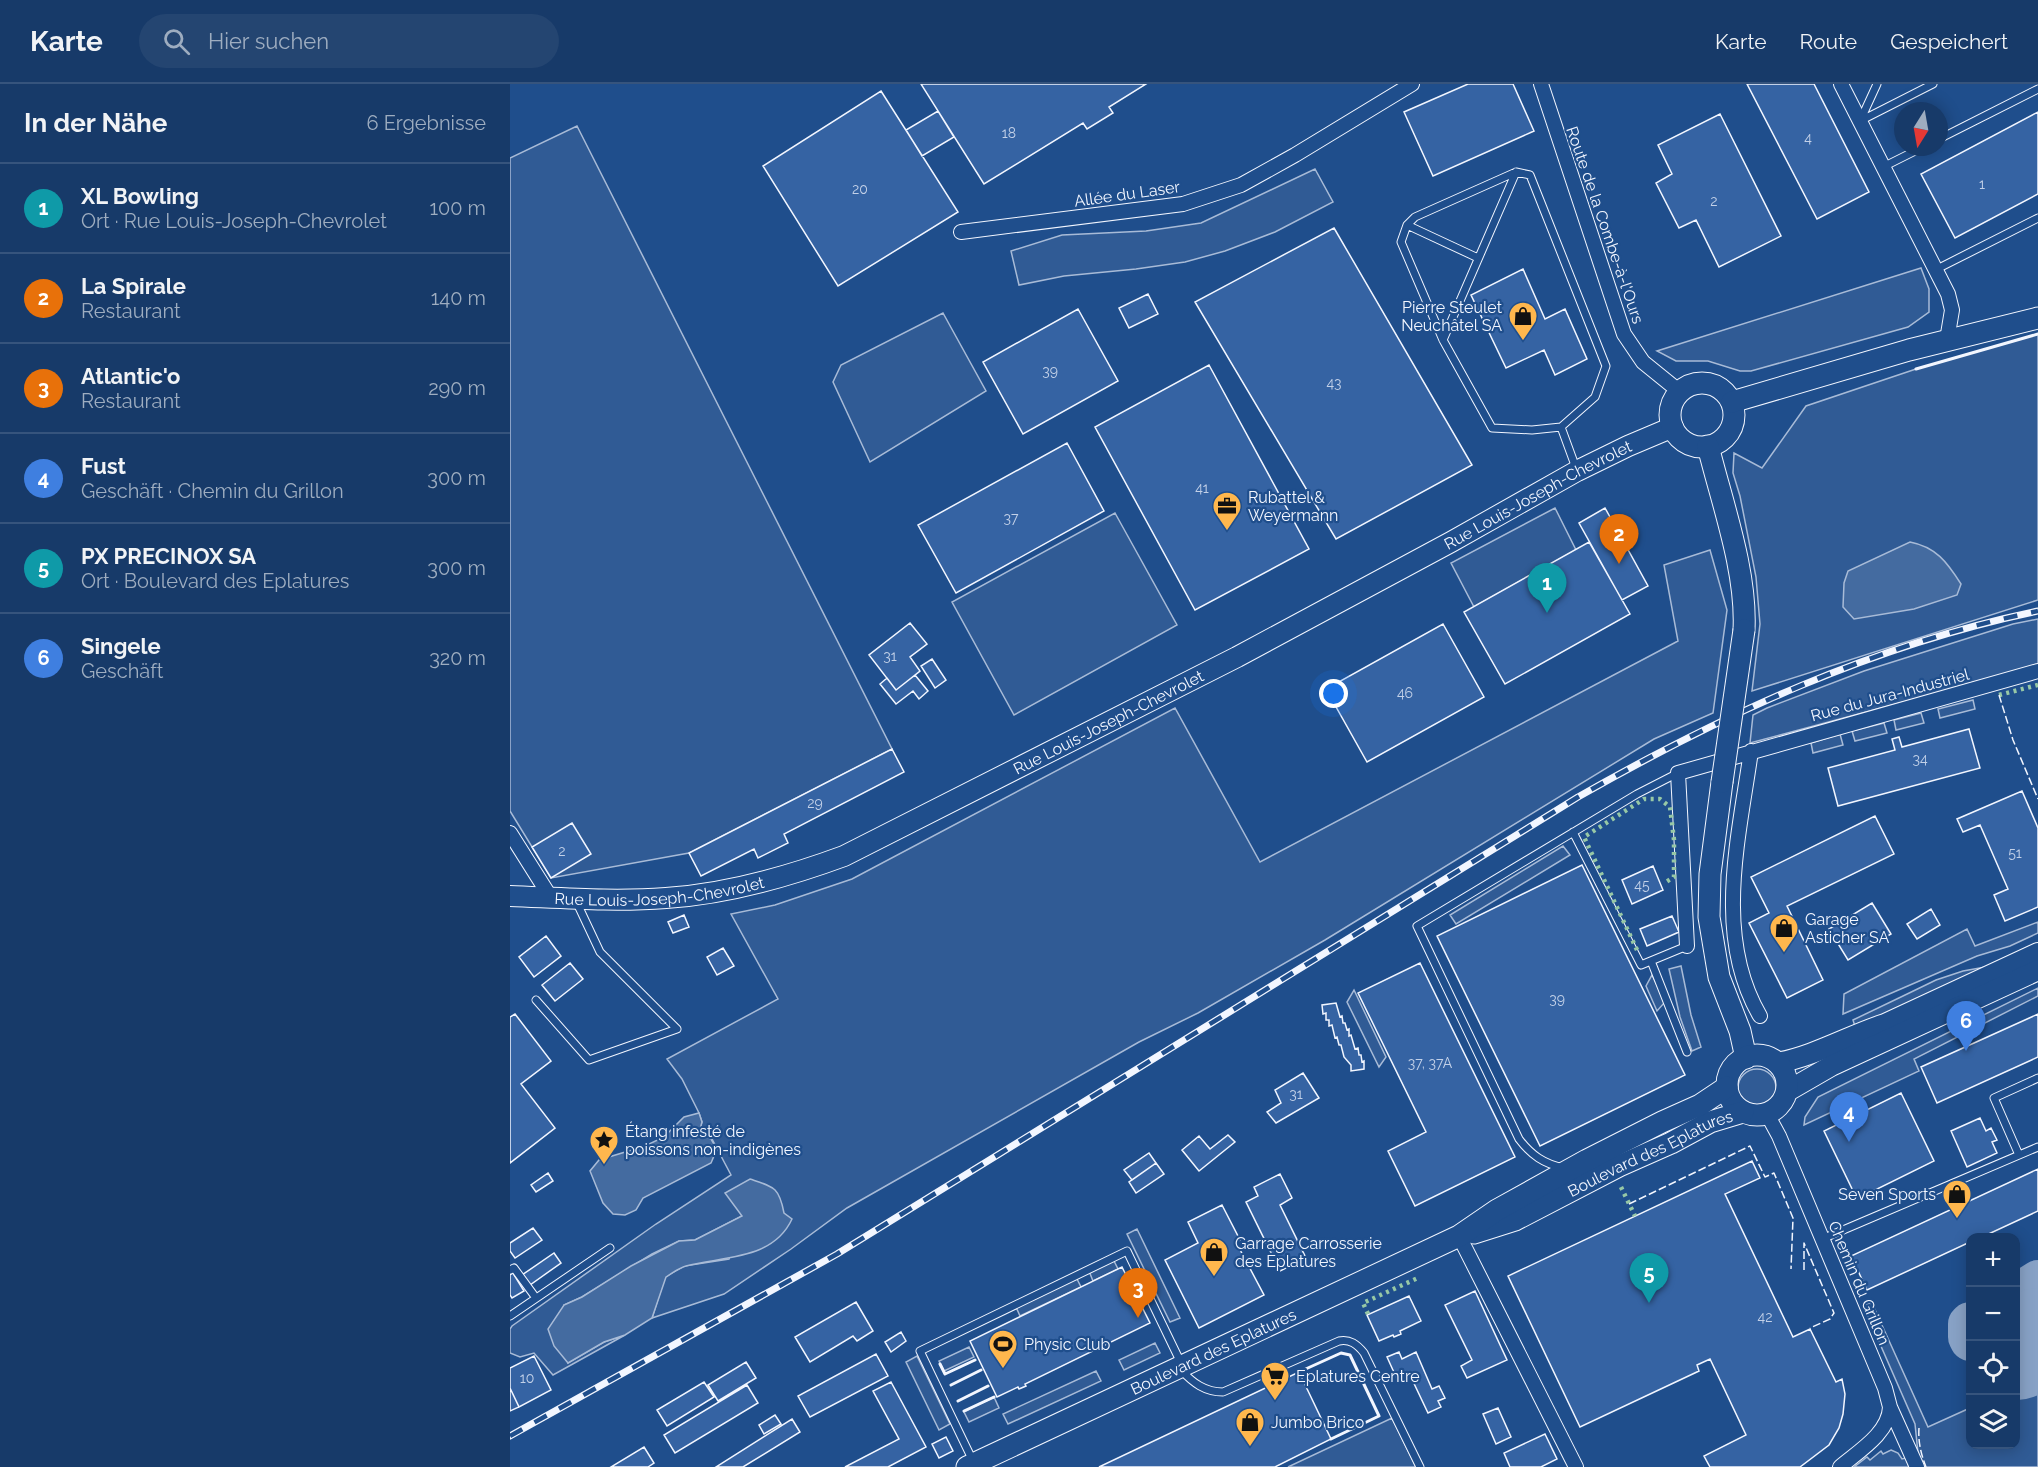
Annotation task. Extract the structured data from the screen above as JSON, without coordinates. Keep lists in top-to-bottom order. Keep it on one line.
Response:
{"streets":{"main road":["Rue Louis-Joseph-Chevrolet","Boulevard des Eplatures"],"street":["Allée du Laser","Route de la Combe-à-l'Ours","Rue du Jura-Industriel","Chemin du Grillon"]},"crossings":[["Route de la Combe-à-l'Ours","Rue Louis-Joseph-Chevrolet"],["Boulevard des Eplatures","Chemin du Grillon"]],"places":{"shop":["Pierre Steulet Neuchâtel SA","Garage Asticher SA","Seven Sports","Garrage Carrosserie des Eplatures","Jumbo Brico"],"office":["Rubattel & Weyermann"],"place":["Étang infesté de poissons non-indigènes"],"sports":["Physic Club"],"supermarket":["Eplatures Centre"]},"house_numbers":["18","4","1","20","2","39","43","41","37","31","46","34","29","2","51","45","39","37, 37A","31","42","10"],"north":"bottom","page":{"header":"Karte","search":"Hier suchen","nav":["Karte","Route","Gespeichert"],"heading":["In der Nähe","6 Ergebnisse"],"list":[{"mark":"1","name":"XL Bowling","note":"Ort · Rue Louis-Joseph-Chevrolet","value":"100 m"},{"mark":"2","name":"La Spirale","note":"Restaurant","value":"140 m"},{"mark":"3","name":"Atlantic'o","note":"Restaurant","value":"290 m"},{"mark":"4","name":"Fust","note":"Geschäft · Chemin du Grillon","value":"300 m"},{"mark":"5","name":"PX PRECINOX SA","note":"Ort · Boulevard des Eplatures","value":"300 m"},{"mark":"6","name":"Singele","note":"Geschäft","value":"320 m"}],"pins":["2","1","6","4","5","3"],"map_buttons":["+","−"]}}
